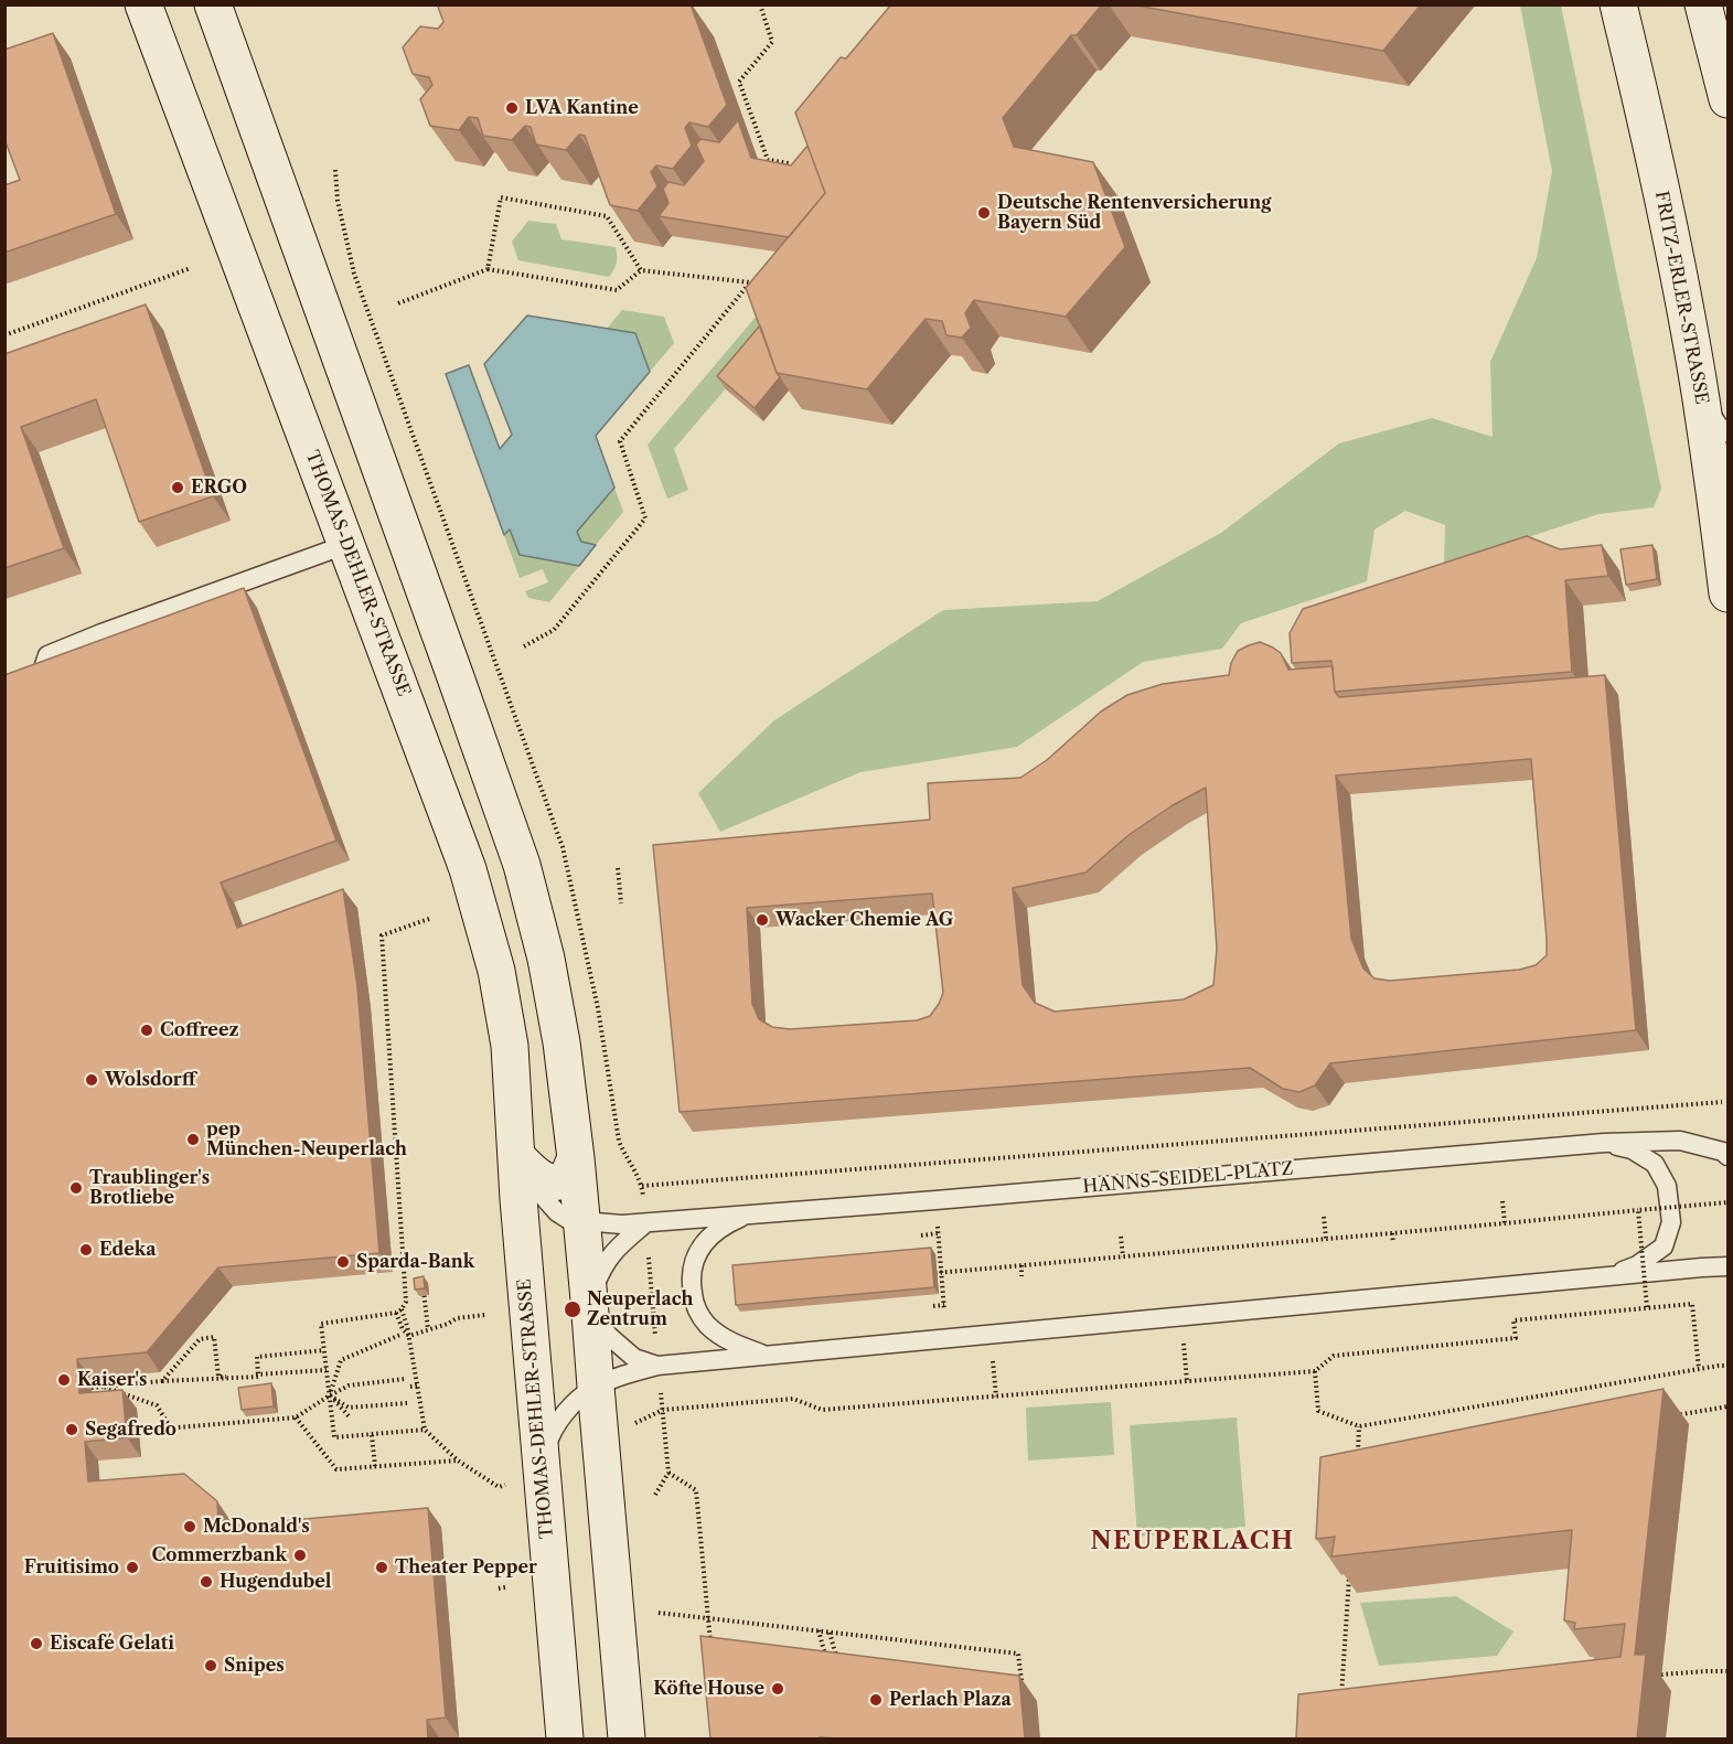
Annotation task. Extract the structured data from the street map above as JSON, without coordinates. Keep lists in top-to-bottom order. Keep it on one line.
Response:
{"streets":{"main road":["FRITZ-ERLER-STRASSE","THOMAS-DEHLER-STRASSE"],"lane":["HANNS-SEIDEL-PLATZ"]},"crossings":[["THOMAS-DEHLER-STRASSE","HANNS-SEIDEL-PLATZ"]],"districts":["NEUPERLACH"],"places":["LVA Kantine","Deutsche Rentenversicherung Bayern Süd","ERGO","Wacker Chemie AG","Coffreez","Wolsdorff","pep München-Neuperlach","Traublinger's Brotliebe","Edeka","Sparda-Bank","Neuperlach Zentrum","Kaiser's","Segafredo","McDonald's","Commerzbank","Fruitisimo","Theater Pepper","Hugendubel","Eiscafé Gelati","Snipes","Köfte House","Perlach Plaza"]}
